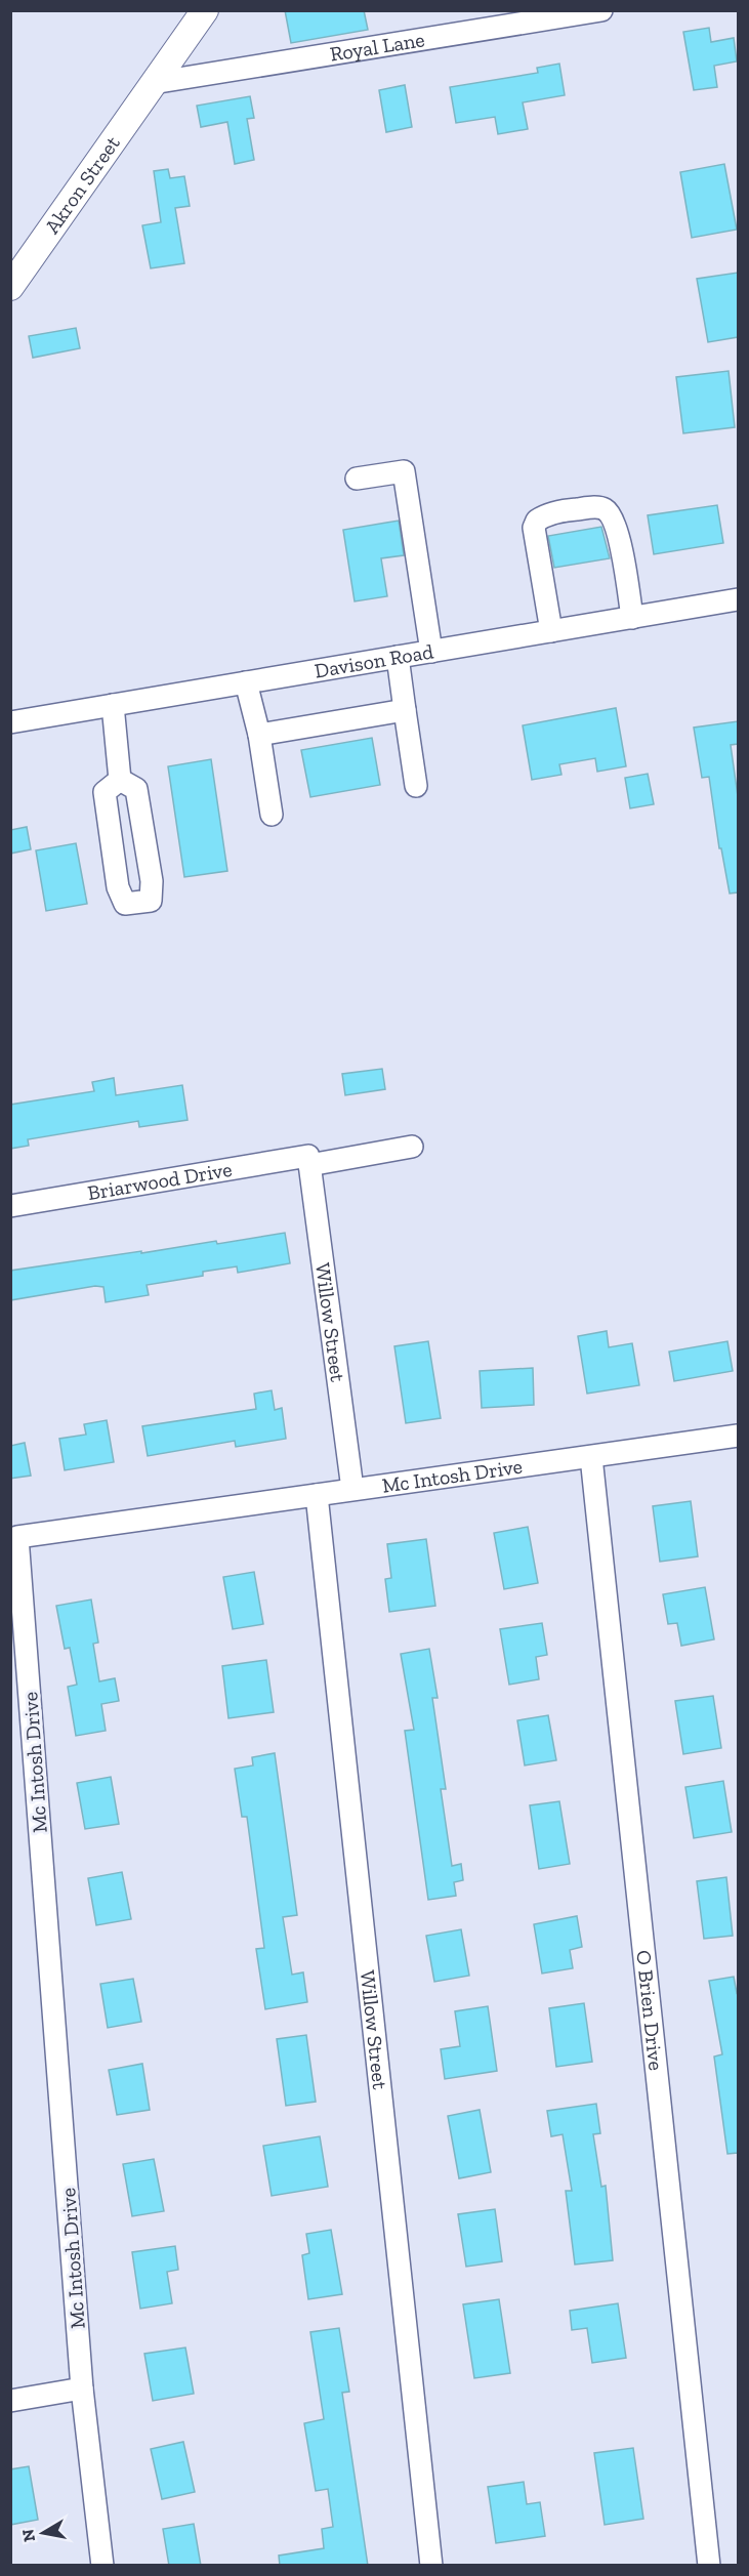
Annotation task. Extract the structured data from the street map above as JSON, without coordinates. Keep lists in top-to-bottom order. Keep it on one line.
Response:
{"streets":{"main road":["Akron Street"],"street":["Royal Lane","Davison Road","Briarwood Drive","Willow Street","Mc Intosh Drive","O Brien Drive"]},"crossings":[["Royal Lane","Akron Street"],["Briarwood Drive","Willow Street"],["Willow Street","Mc Intosh Drive"],["Mc Intosh Drive","O Brien Drive"]],"north":"left"}
